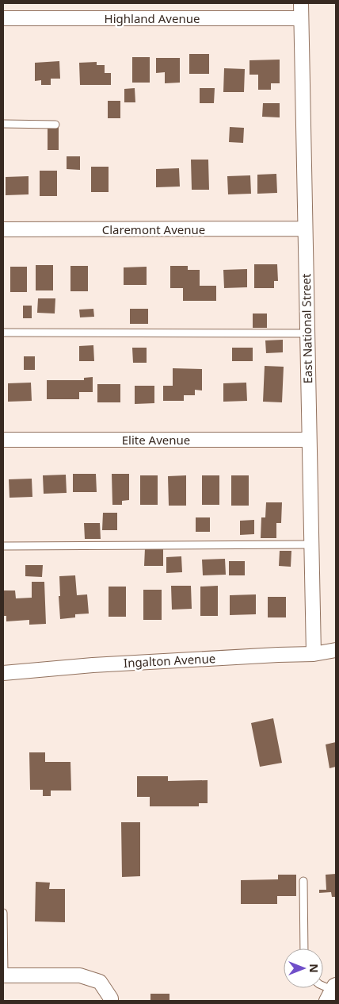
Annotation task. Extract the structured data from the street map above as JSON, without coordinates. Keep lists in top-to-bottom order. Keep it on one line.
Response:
{"streets":{"street":["Highland Avenue","Claremont Avenue","East National Street","Elite Avenue","Ingalton Avenue"]},"crossings":[["Highland Avenue","East National Street"],["Claremont Avenue","East National Street"],["East National Street","Elite Avenue"],["East National Street","Ingalton Avenue"]],"north":"right"}
